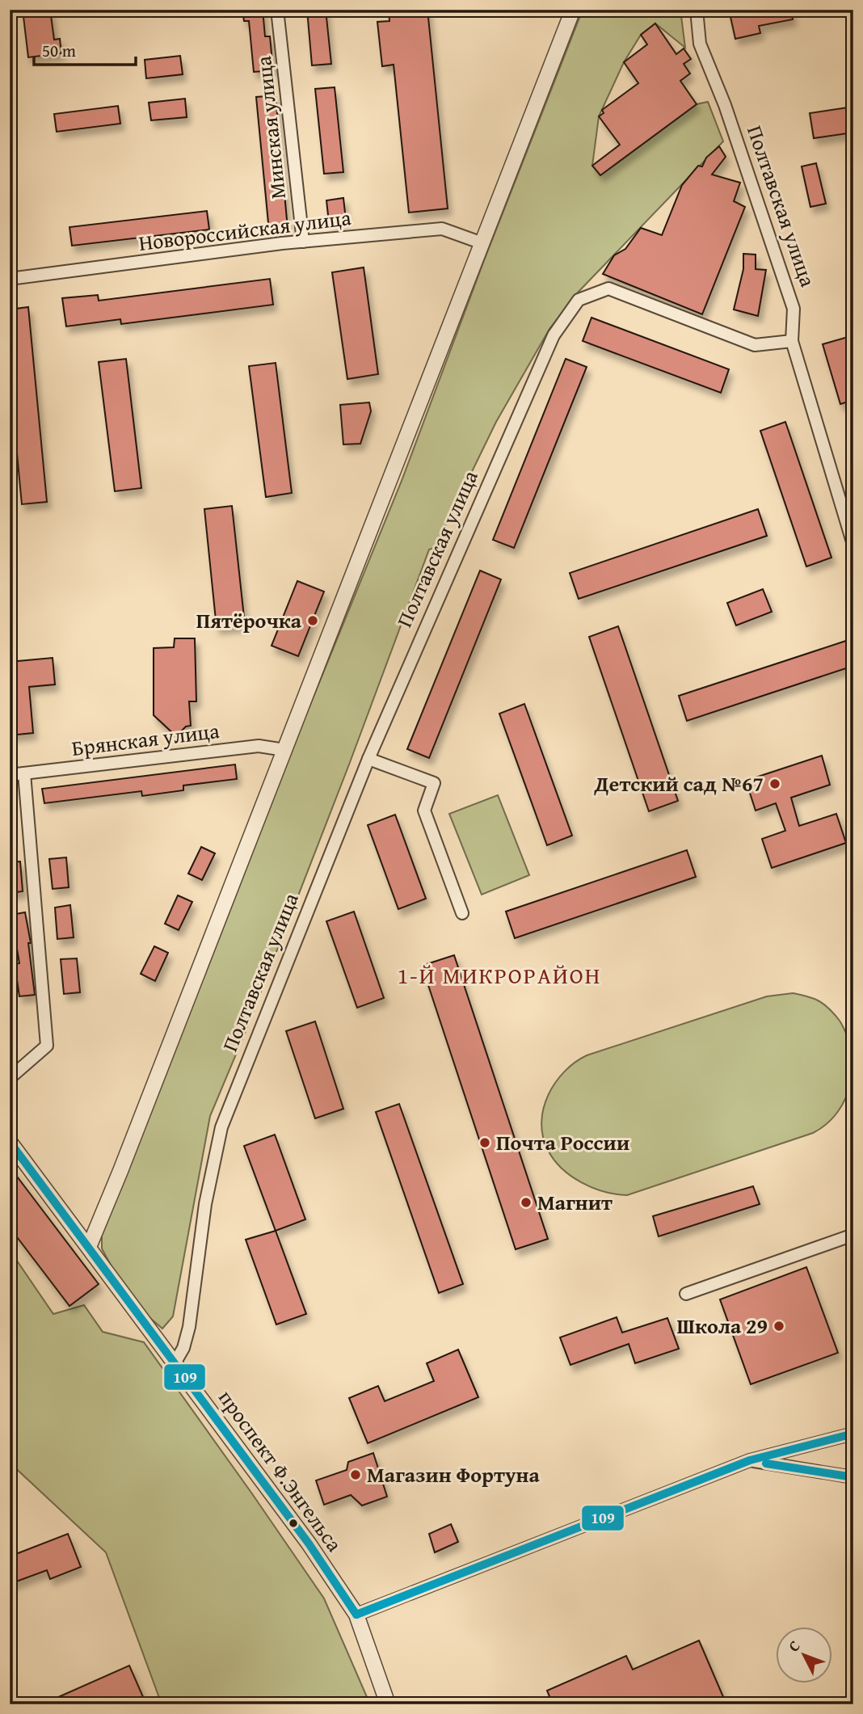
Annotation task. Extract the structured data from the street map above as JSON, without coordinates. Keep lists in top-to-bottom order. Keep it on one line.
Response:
{"streets":{"street":["Минская улица","Полтавская улица","Новороссийская улица","Брянская улица","проспект Ф.Энгельса"]},"crossings":[["Минская улица","Новороссийская улица"],["Полтавская улица","проспект Ф.Энгельса"]],"districts":["1-Й МИКРОРАЙОН"],"places":["Пятёрочка","Детский сад №67","Почта России","Магнит","Школа 29","Магазин Фортуна"],"lines":["transit line 109"],"scale_bar":"50 m","north":"top left"}
